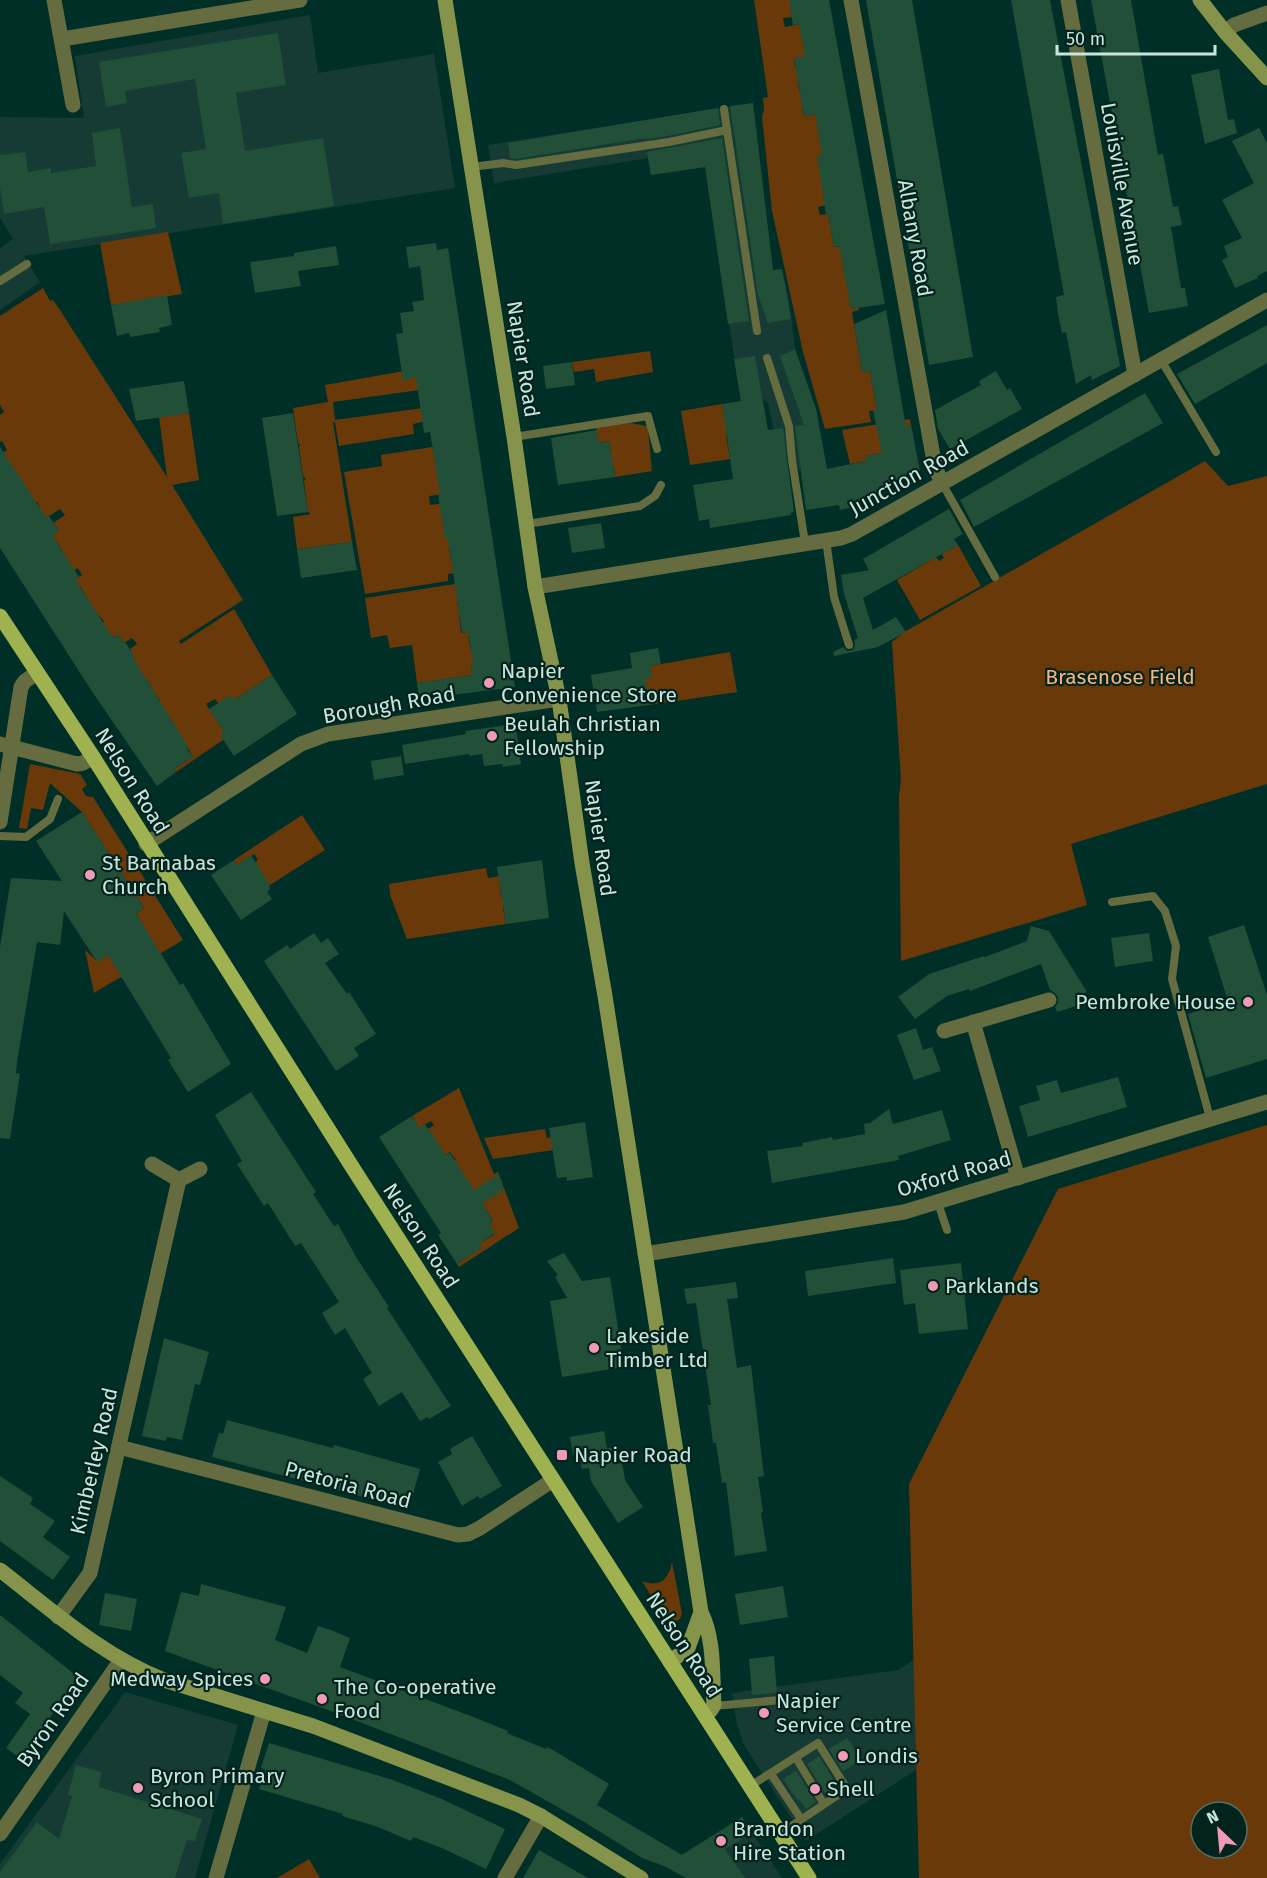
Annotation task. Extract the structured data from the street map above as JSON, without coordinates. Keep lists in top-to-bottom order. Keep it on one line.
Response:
{"streets":{"main road":["Nelson Road"],"street":["Louisville Avenue","Albany Road","Napier Road","Junction Road","Borough Road","Oxford Road","Kimberley Road","Pretoria Road","Byron Road"]},"crossings":[["Louisville Avenue","Junction Road"],["Albany Road","Junction Road"],["Napier Road","Junction Road"],["Napier Road","Borough Road"],["Napier Road","Nelson Road"],["Napier Road","Oxford Road"],["Borough Road","Nelson Road"],["Nelson Road","Pretoria Road"],["Kimberley Road","Pretoria Road"]],"parks":["Brasenose Field"],"places":{"other":["Napier Convenience Store","Beulah Christian Fellowship","St Barnabas Church","Pembroke House","Parklands","Lakeside Timber Ltd","Medway Spices","The Co-operative Food","Napier Service Centre","Londis","Byron Primary School","Shell","Brandon Hire Station"],"transit":["Napier Road"]},"scale_bar":"50 m","north":"top left"}
